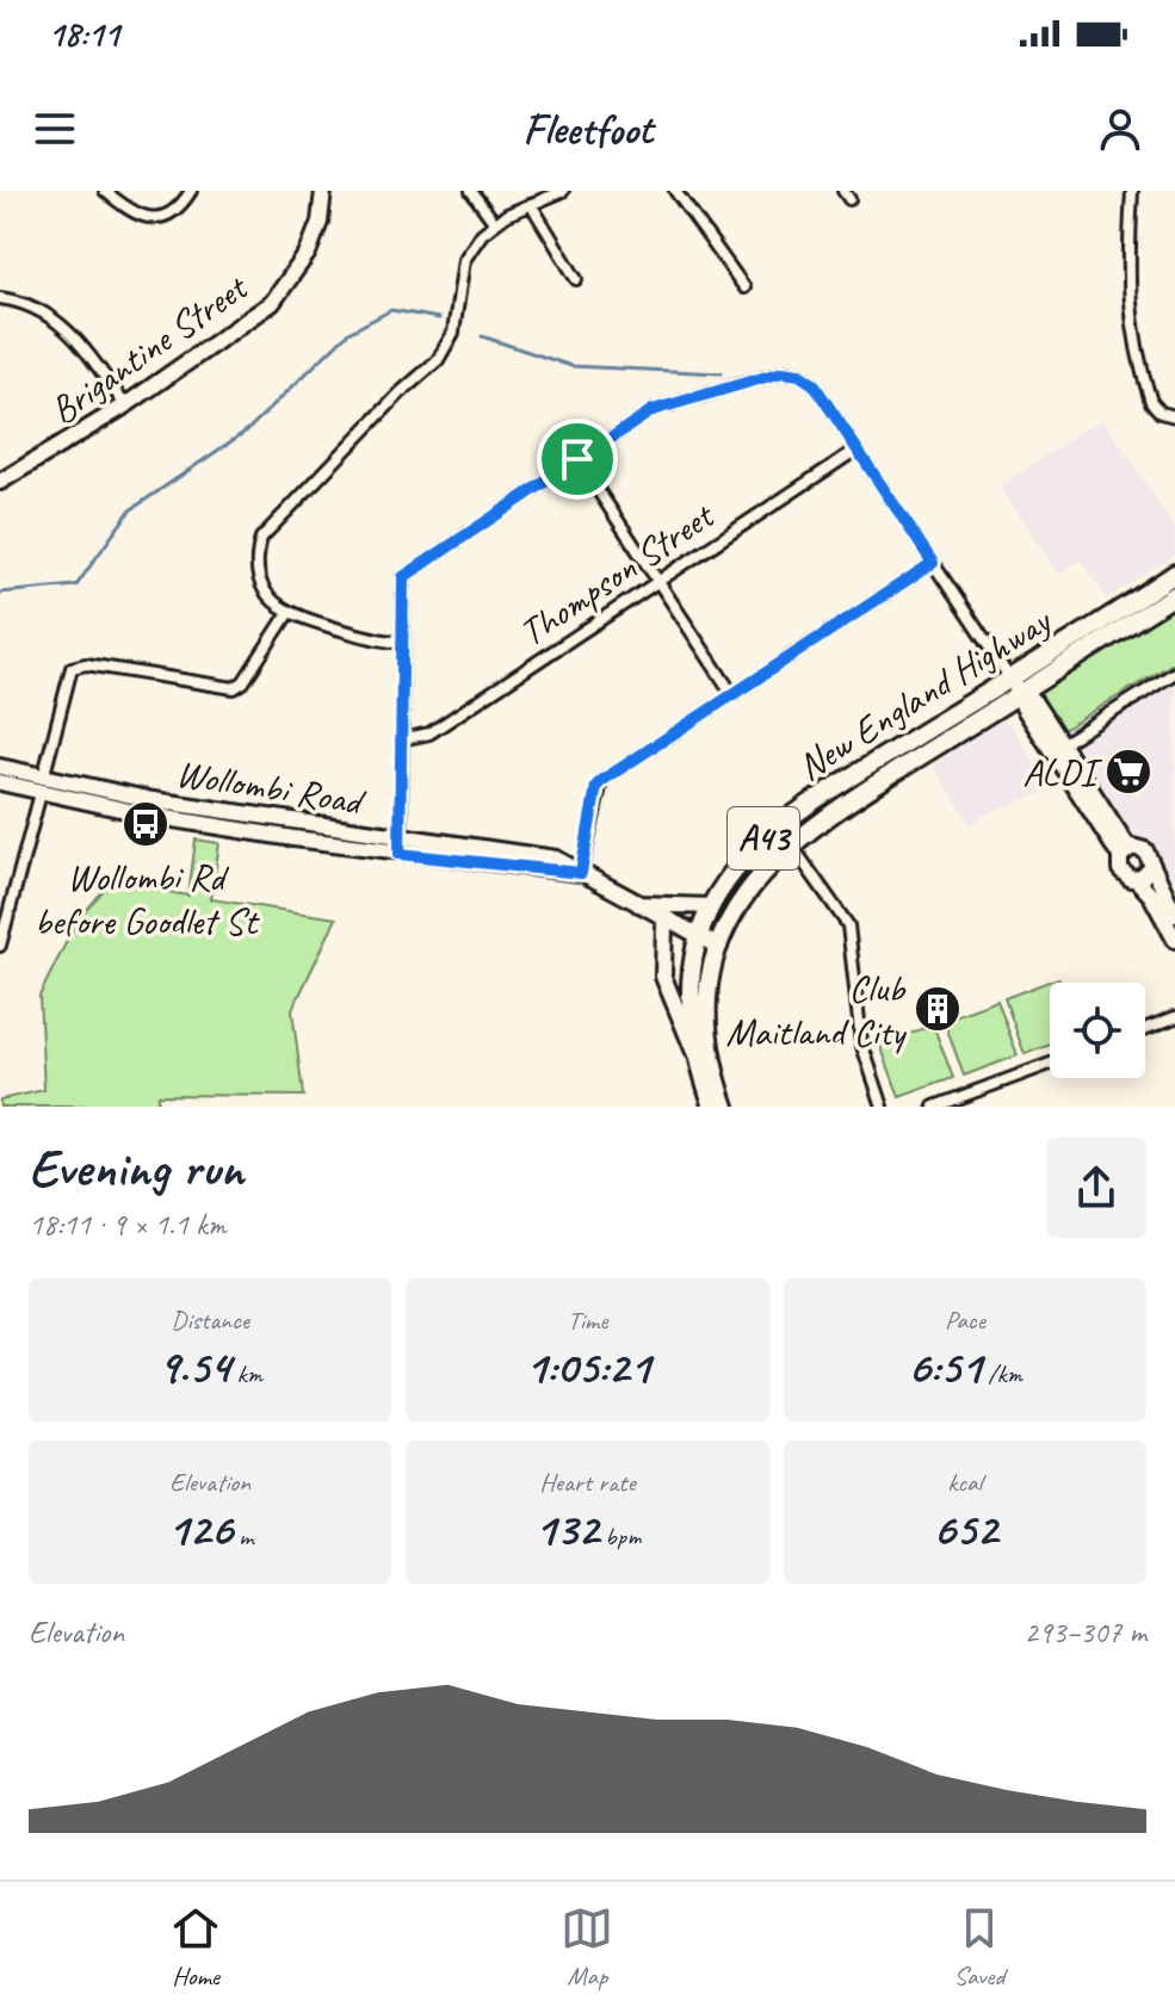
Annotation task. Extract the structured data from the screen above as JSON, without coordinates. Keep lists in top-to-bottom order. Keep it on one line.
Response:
{"streets":{"highway":["New England Highway","A43"],"street":["Brigantine Street","Thompson Street","Wollombi Road"]},"crossings":[["New England Highway","Wollombi Road"]],"places":{"supermarket":["ALDI"],"bus stop":["Wollombi Rd before Goodlet St"],"building":["Club Maitland City"]},"page":{"status":"18:11","header":"Fleetfoot","heading":["Evening run","18:11 · 9 × 1.1 km"],"stats":[["Distance","9.54 km"],["Time","1:05:21"],["Pace","6:51 /km"],["Elevation","126 m"],["Heart rate","132 bpm"],["kcal","652"]],"chart":["Elevation","293–307 m"],"tabs":["Home","Map","Saved"]}}
